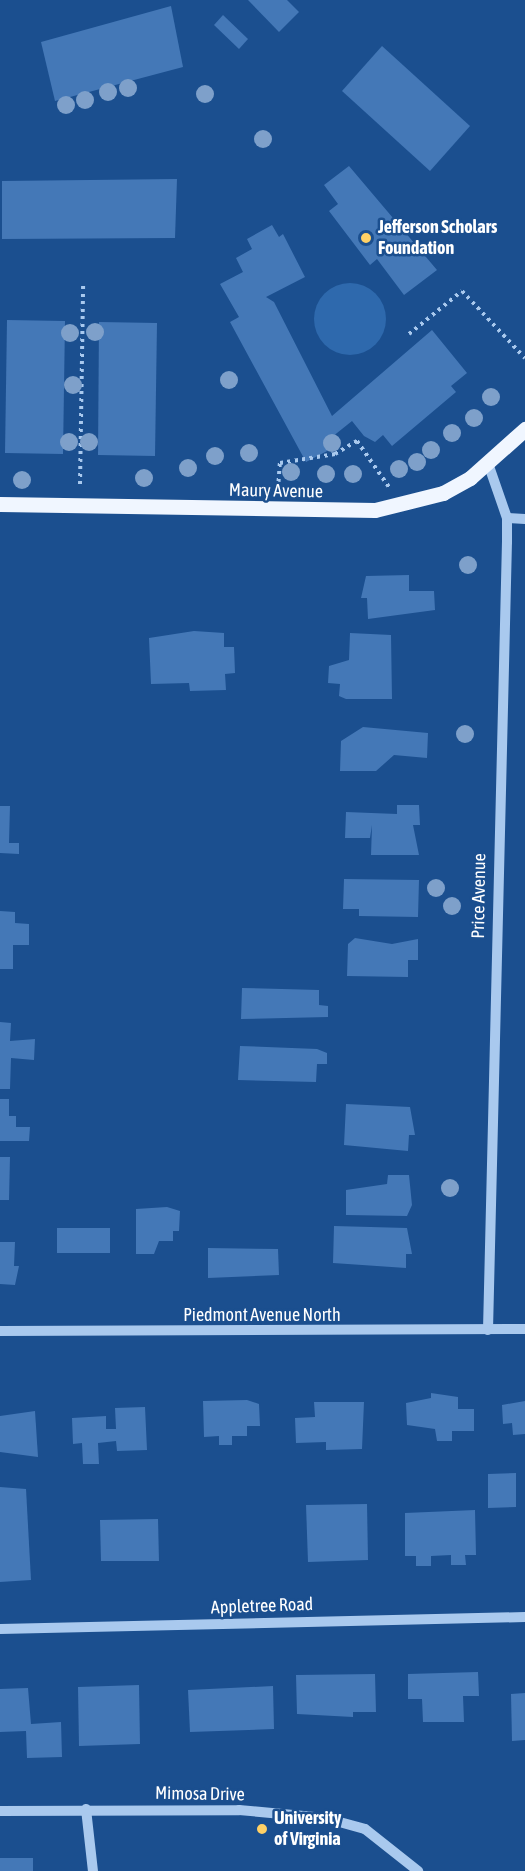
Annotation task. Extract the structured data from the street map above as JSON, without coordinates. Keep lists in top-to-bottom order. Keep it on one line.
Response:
{"streets":{"main road":["Maury Avenue"],"street":["Price Avenue","Piedmont Avenue North","Appletree Road","Mimosa Drive"]},"crossings":[["Maury Avenue","Price Avenue"],["Price Avenue","Piedmont Avenue North"]],"places":["Jefferson Scholars Foundation","University of Virginia"]}
